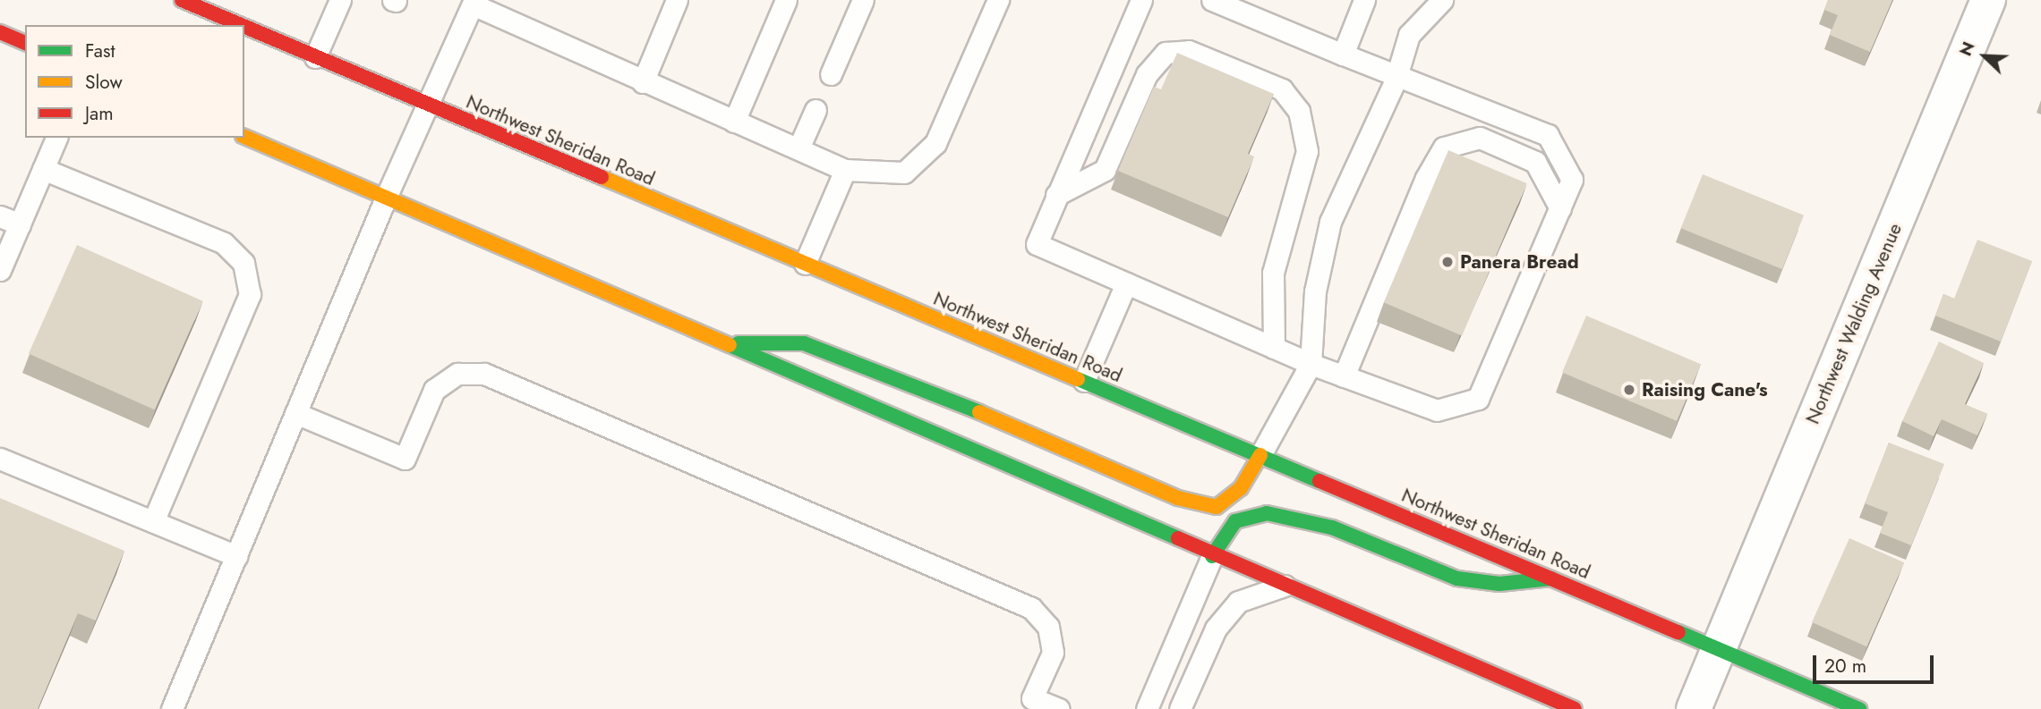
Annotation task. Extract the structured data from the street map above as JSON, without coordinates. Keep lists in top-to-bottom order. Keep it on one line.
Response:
{"streets":{"main road":["Northwest Sheridan Road"],"street":["Northwest Walding Avenue"]},"crossings":[["Northwest Sheridan Road","Northwest Walding Avenue"]],"places":["Panera Bread","Raising Cane's"],"legend":["Fast","Slow","Jam"],"scale_bar":"20 m","north":"top left"}
